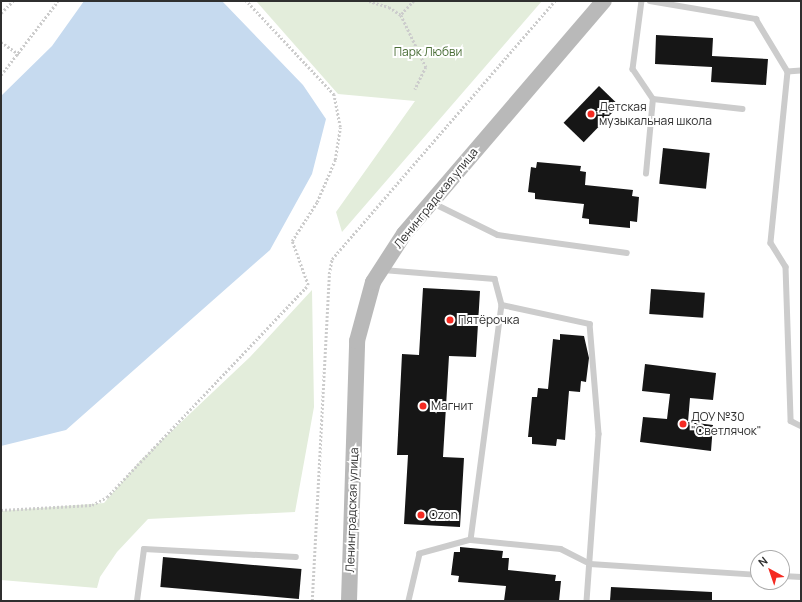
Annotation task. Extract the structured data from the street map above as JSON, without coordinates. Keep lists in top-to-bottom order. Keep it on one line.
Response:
{"streets":{"main road":["Ленинградская улица"]},"parks":["Парк Любви"],"places":["Детская музыкальная школа","Пятёрочка","Магнит","ДОУ №30 \"Светлячок\"","Ozon"],"north":"top left"}
